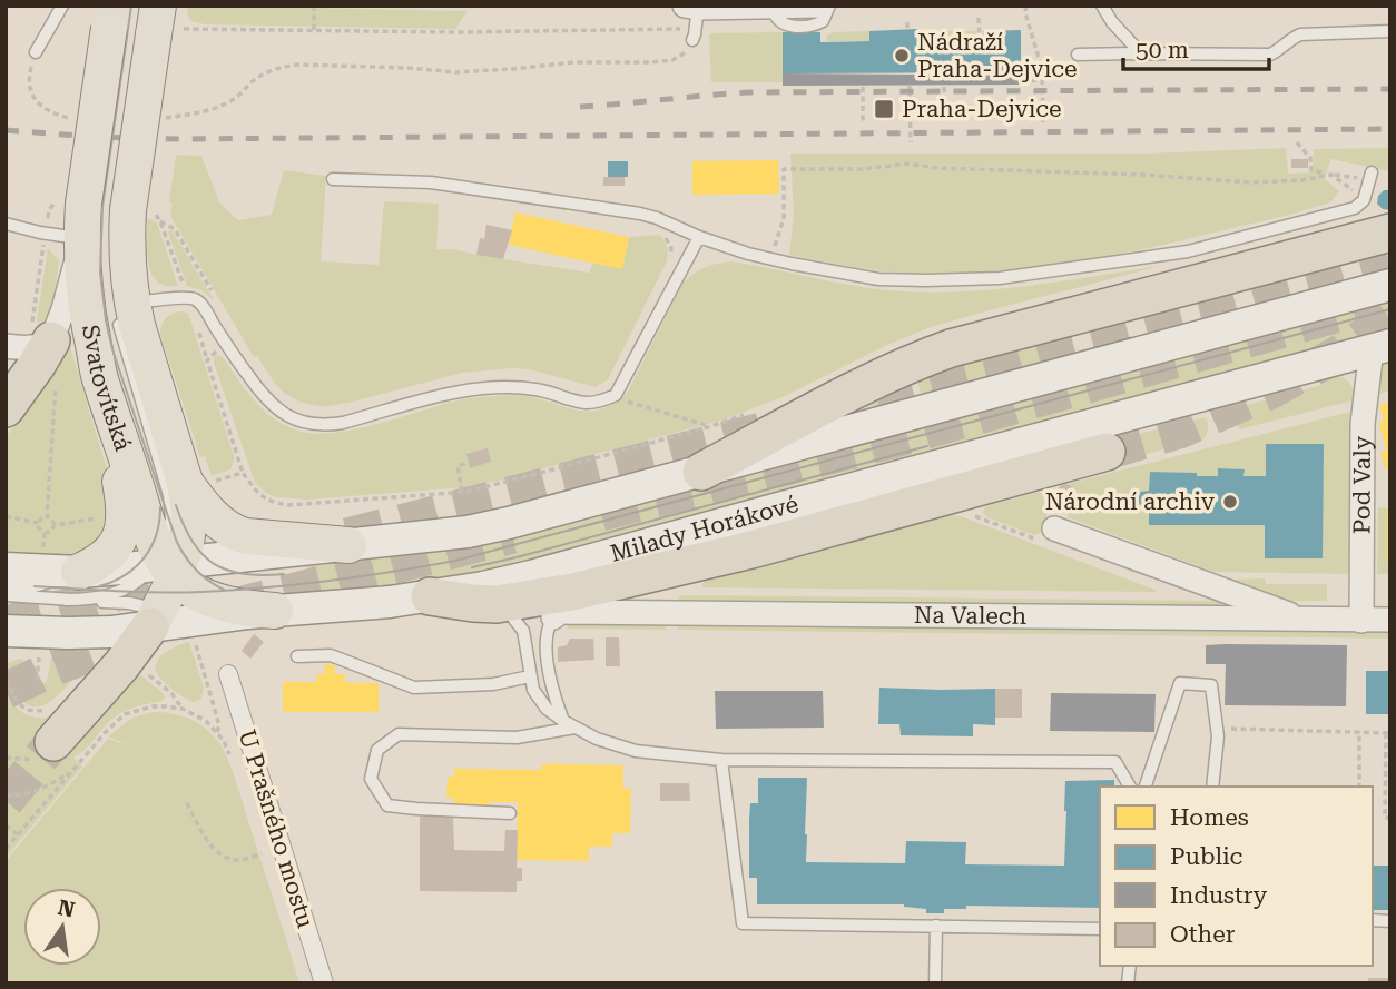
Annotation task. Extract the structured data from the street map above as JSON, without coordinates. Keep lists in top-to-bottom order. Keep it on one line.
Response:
{"streets":{"main road":["Svatovítská","Milady Horákové"],"street":["Pod Valy","Na Valech","U Prašného mostu"]},"crossings":[["Pod Valy","Milady Horákové"],["Pod Valy","Na Valech"]],"places":{"other":["Nádraží Praha-Dejvice","Národní archiv"],"transit":["Praha-Dejvice"]},"legend":["Homes","Public","Industry","Other"],"scale_bar":"50 m","north":"top"}
